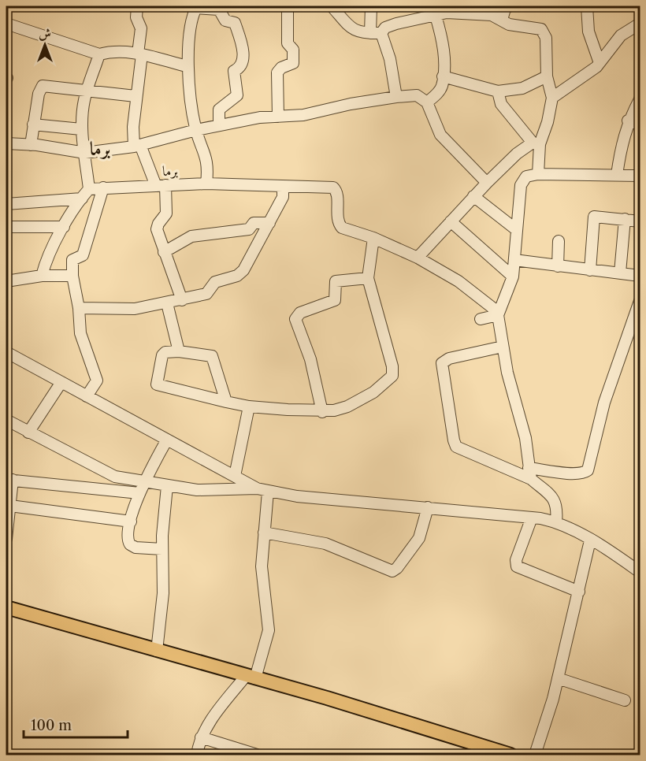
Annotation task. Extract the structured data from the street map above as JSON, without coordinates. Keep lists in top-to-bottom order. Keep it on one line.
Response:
{"streets":{"street":["برما"]},"districts":["برما"],"scale_bar":"100 m","north":"top"}
